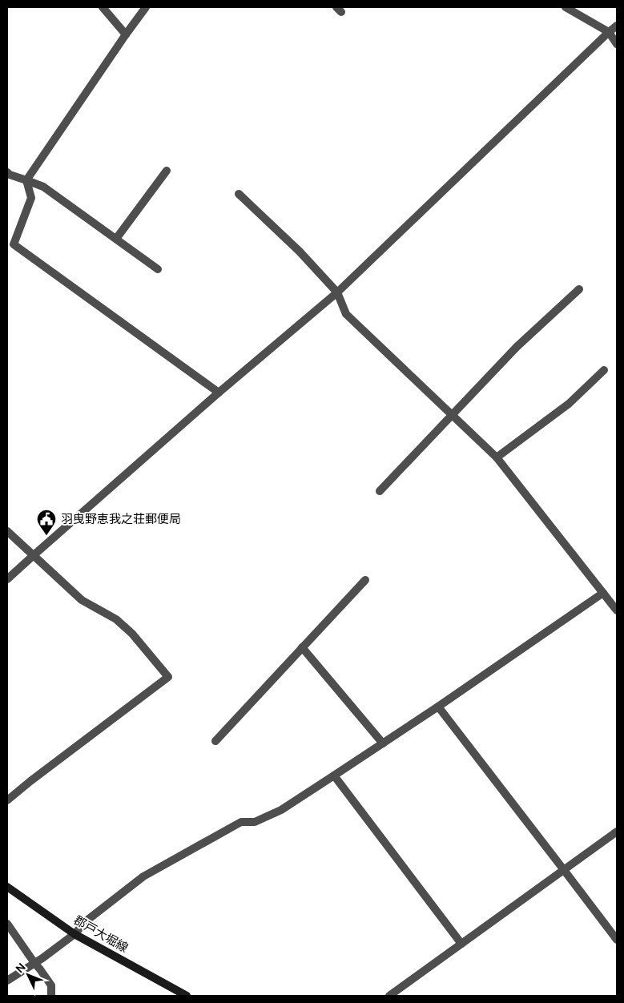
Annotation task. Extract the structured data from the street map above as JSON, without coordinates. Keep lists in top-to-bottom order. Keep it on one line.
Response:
{"streets":{"main road":["郡戸大堀線"]},"places":{"public building":["羽曳野恵我之荘郵便局"]},"north":"top left"}
